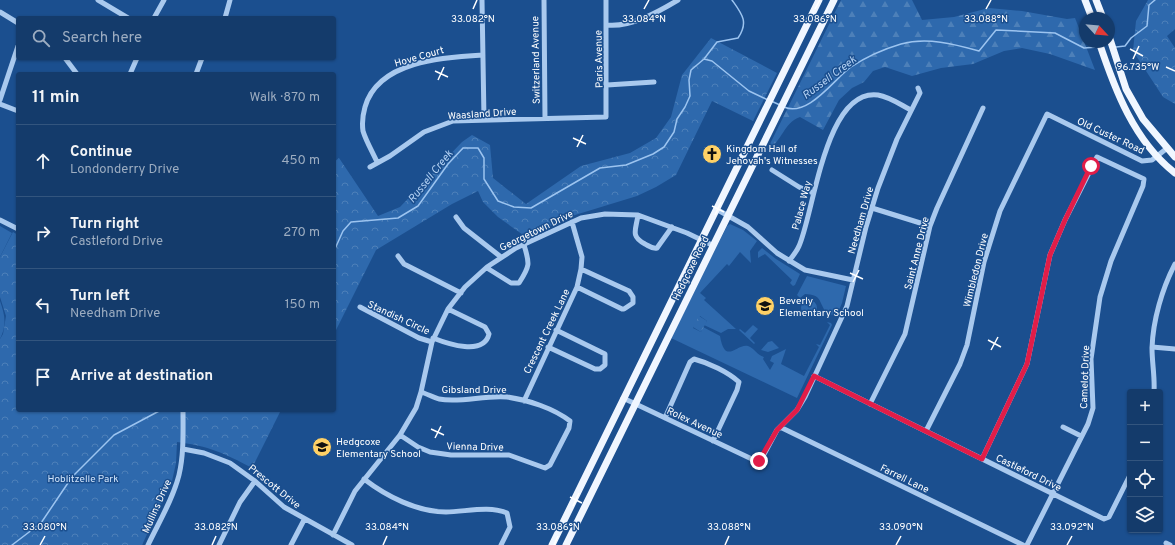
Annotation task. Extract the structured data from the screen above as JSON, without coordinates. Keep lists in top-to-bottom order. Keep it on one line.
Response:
{"streets":{"main road":["Hedgcoxe Road"],"street":["Hove Court","Paris Avenue","Switzerland Avenue","Waasland Drive","Old Custer Road","Palace Way","Needham Drive","Georgetown Drive","Saint Anne Drive","Wimbledon Drive","Standish Circle","Crescent Creek Lane","Camelot Drive","Gibsland Drive","Rolex Avenue","Vienna Drive","Castleford Drive","Farrell Lane","Prescott Drive","Mullins Drive"]},"crossings":[["Hove Court","Waasland Drive"],["Paris Avenue","Waasland Drive"],["Switzerland Avenue","Waasland Drive"],["Old Custer Road","Wimbledon Drive"],["Palace Way","Needham Drive"],["Needham Drive","Rolex Avenue"],["Needham Drive","Castleford Drive"],["Needham Drive","Farrell Lane"],["Georgetown Drive","Hedgcoxe Road"],["Georgetown Drive","Standish Circle"],["Georgetown Drive","Crescent Creek Lane"],["Georgetown Drive","Gibsland Drive"],["Georgetown Drive","Vienna Drive"],["Georgetown Drive","Prescott Drive"],["Saint Anne Drive","Castleford Drive"],["Hedgcoxe Road","Rolex Avenue"],["Wimbledon Drive","Castleford Drive"],["Crescent Creek Lane","Gibsland Drive"],["Camelot Drive","Castleford Drive"],["Gibsland Drive","Vienna Drive"],["Prescott Drive","Mullins Drive"]],"water":["Russell Creek"],"parks":["Hoblitzelle Park"],"places":{"church":["Kingdom Hall of Jehovah's Witnesses"],"school or university":["Beverly Elementary School","Hedgcoxe Elementary School"]},"north":"bottom right","page":{"search":"Search here","heading":["11 min","Walk · 870 m"],"list":[["Continue","Londonderry Drive","450 m"],["Turn right","Castleford Drive","270 m"],["Turn left","Needham Drive","150 m"],"Arrive at destination"],"map_buttons":["+","−"]},"coordinates":["33.082°N","33.084°N","33.088°N","33.086°N","96.735°W","33.080°N","33.090°N","33.092°N"]}
